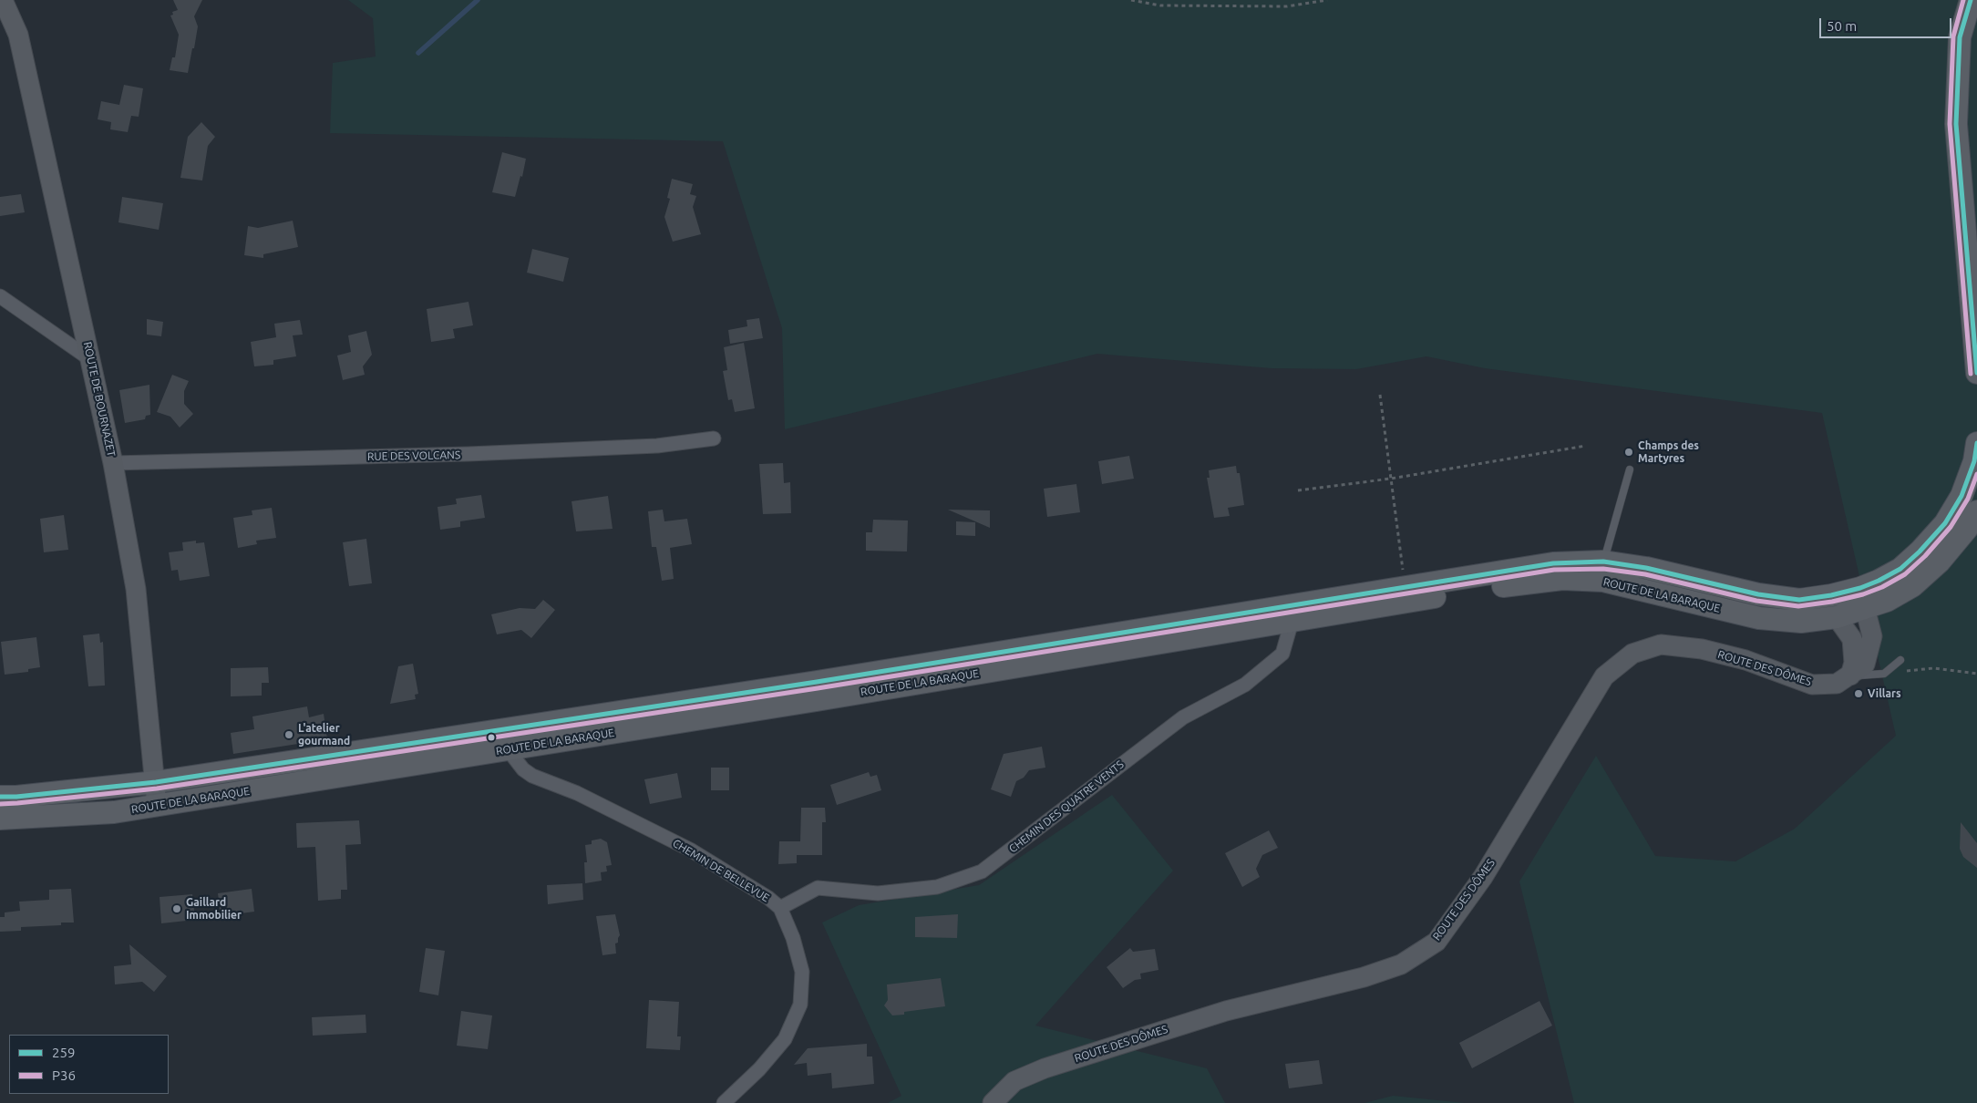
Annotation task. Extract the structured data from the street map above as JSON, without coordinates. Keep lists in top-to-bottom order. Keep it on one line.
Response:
{"streets":{"main road":["ROUTE DE LA BARAQUE"],"street":["ROUTE DE BOURNAZET","RUE DES VOLCANS","ROUTE DES DÔMES","CHEMIN DES QUATRE VENTS","CHEMIN DE BELLEVUE"]},"crossings":[["ROUTE DE BOURNAZET","RUE DES VOLCANS"],["ROUTE DE BOURNAZET","ROUTE DE LA BARAQUE"],["ROUTE DE LA BARAQUE","ROUTE DES DÔMES"],["ROUTE DE LA BARAQUE","CHEMIN DES QUATRE VENTS"],["ROUTE DE LA BARAQUE","CHEMIN DE BELLEVUE"],["CHEMIN DES QUATRE VENTS","CHEMIN DE BELLEVUE"]],"places":["Champs des Martyres","Villars","L'atelier gourmand","Gaillard Immobilier"],"lines":["transit line 259","transit line P36"],"legend":["259","P36"],"scale_bar":"50 m"}
